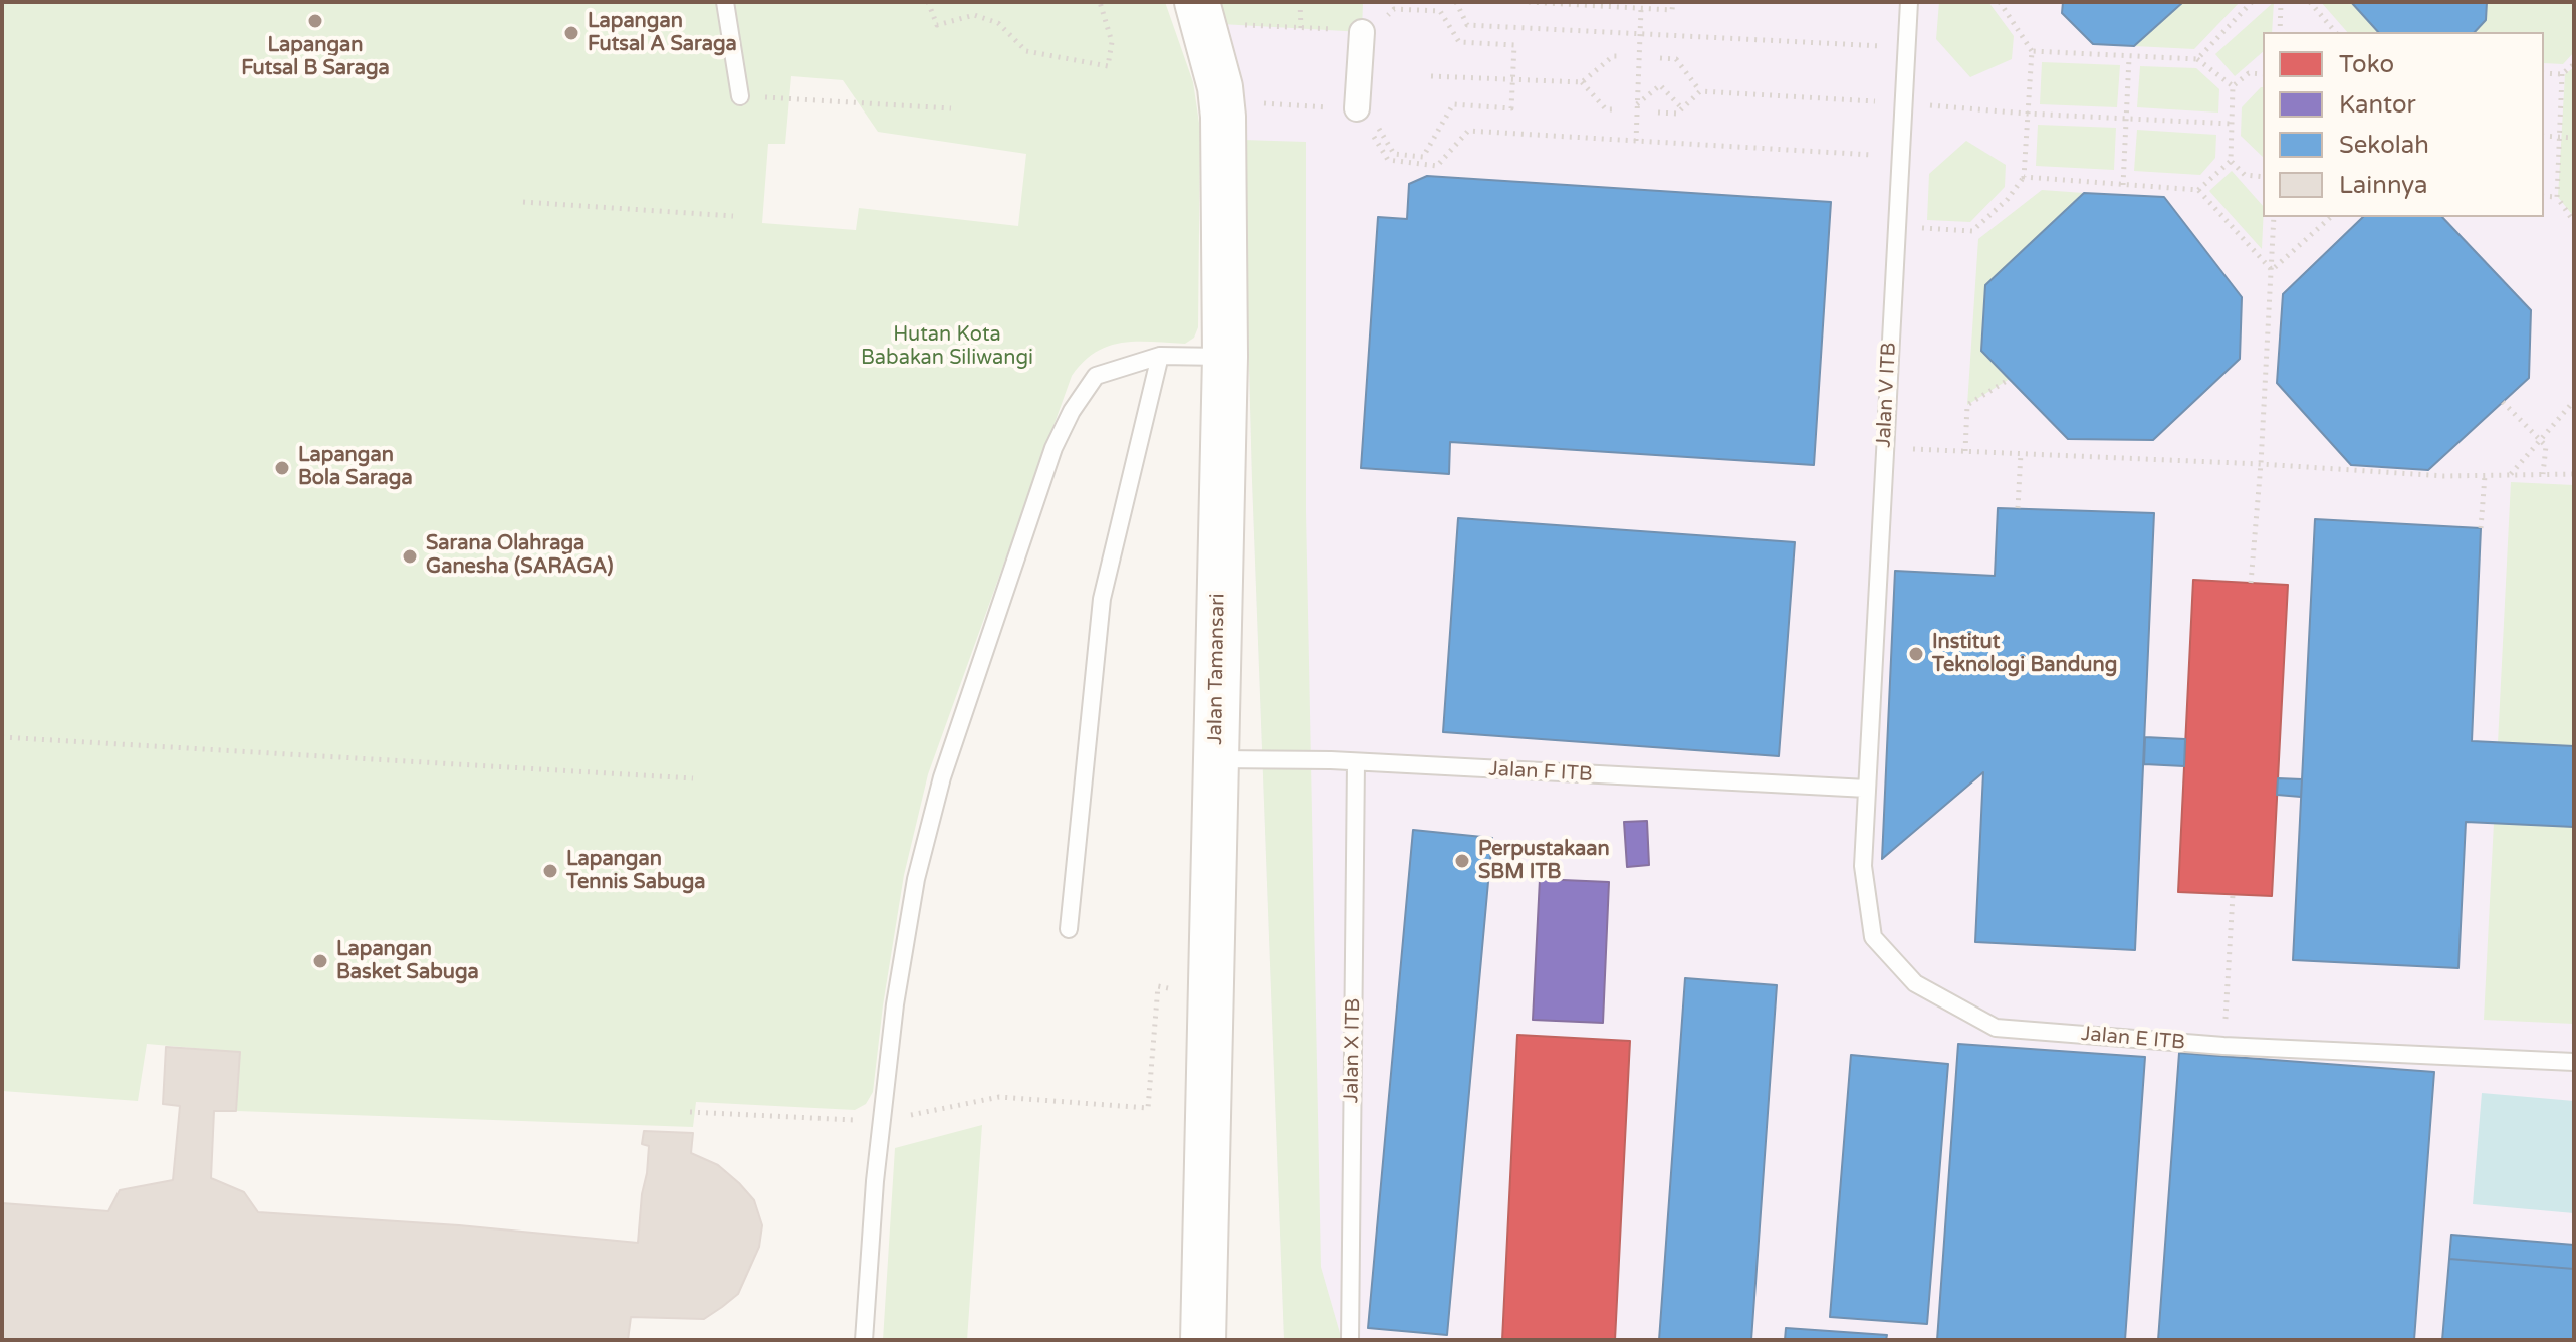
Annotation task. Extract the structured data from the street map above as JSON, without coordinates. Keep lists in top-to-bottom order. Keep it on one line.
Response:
{"streets":{"main road":["Jalan Tamansari"],"lane":["Jalan V ITB","Jalan F ITB","Jalan E ITB","Jalan X ITB"]},"crossings":[["Jalan V ITB","Jalan F ITB"],["Jalan V ITB","Jalan E ITB"],["Jalan Tamansari","Jalan F ITB"],["Jalan F ITB","Jalan E ITB"],["Jalan F ITB","Jalan X ITB"]],"parks":["Hutan Kota Babakan Siliwangi"],"places":["Lapangan Futsal B Saraga","Lapangan Futsal A Saraga","Lapangan Bola Saraga","Sarana Olahraga Ganesha (SARAGA)","Institut Teknologi Bandung","Perpustakaan SBM ITB","Lapangan Tennis Sabuga","Lapangan Basket Sabuga"],"legend":["Toko","Kantor","Sekolah","Lainnya"]}
